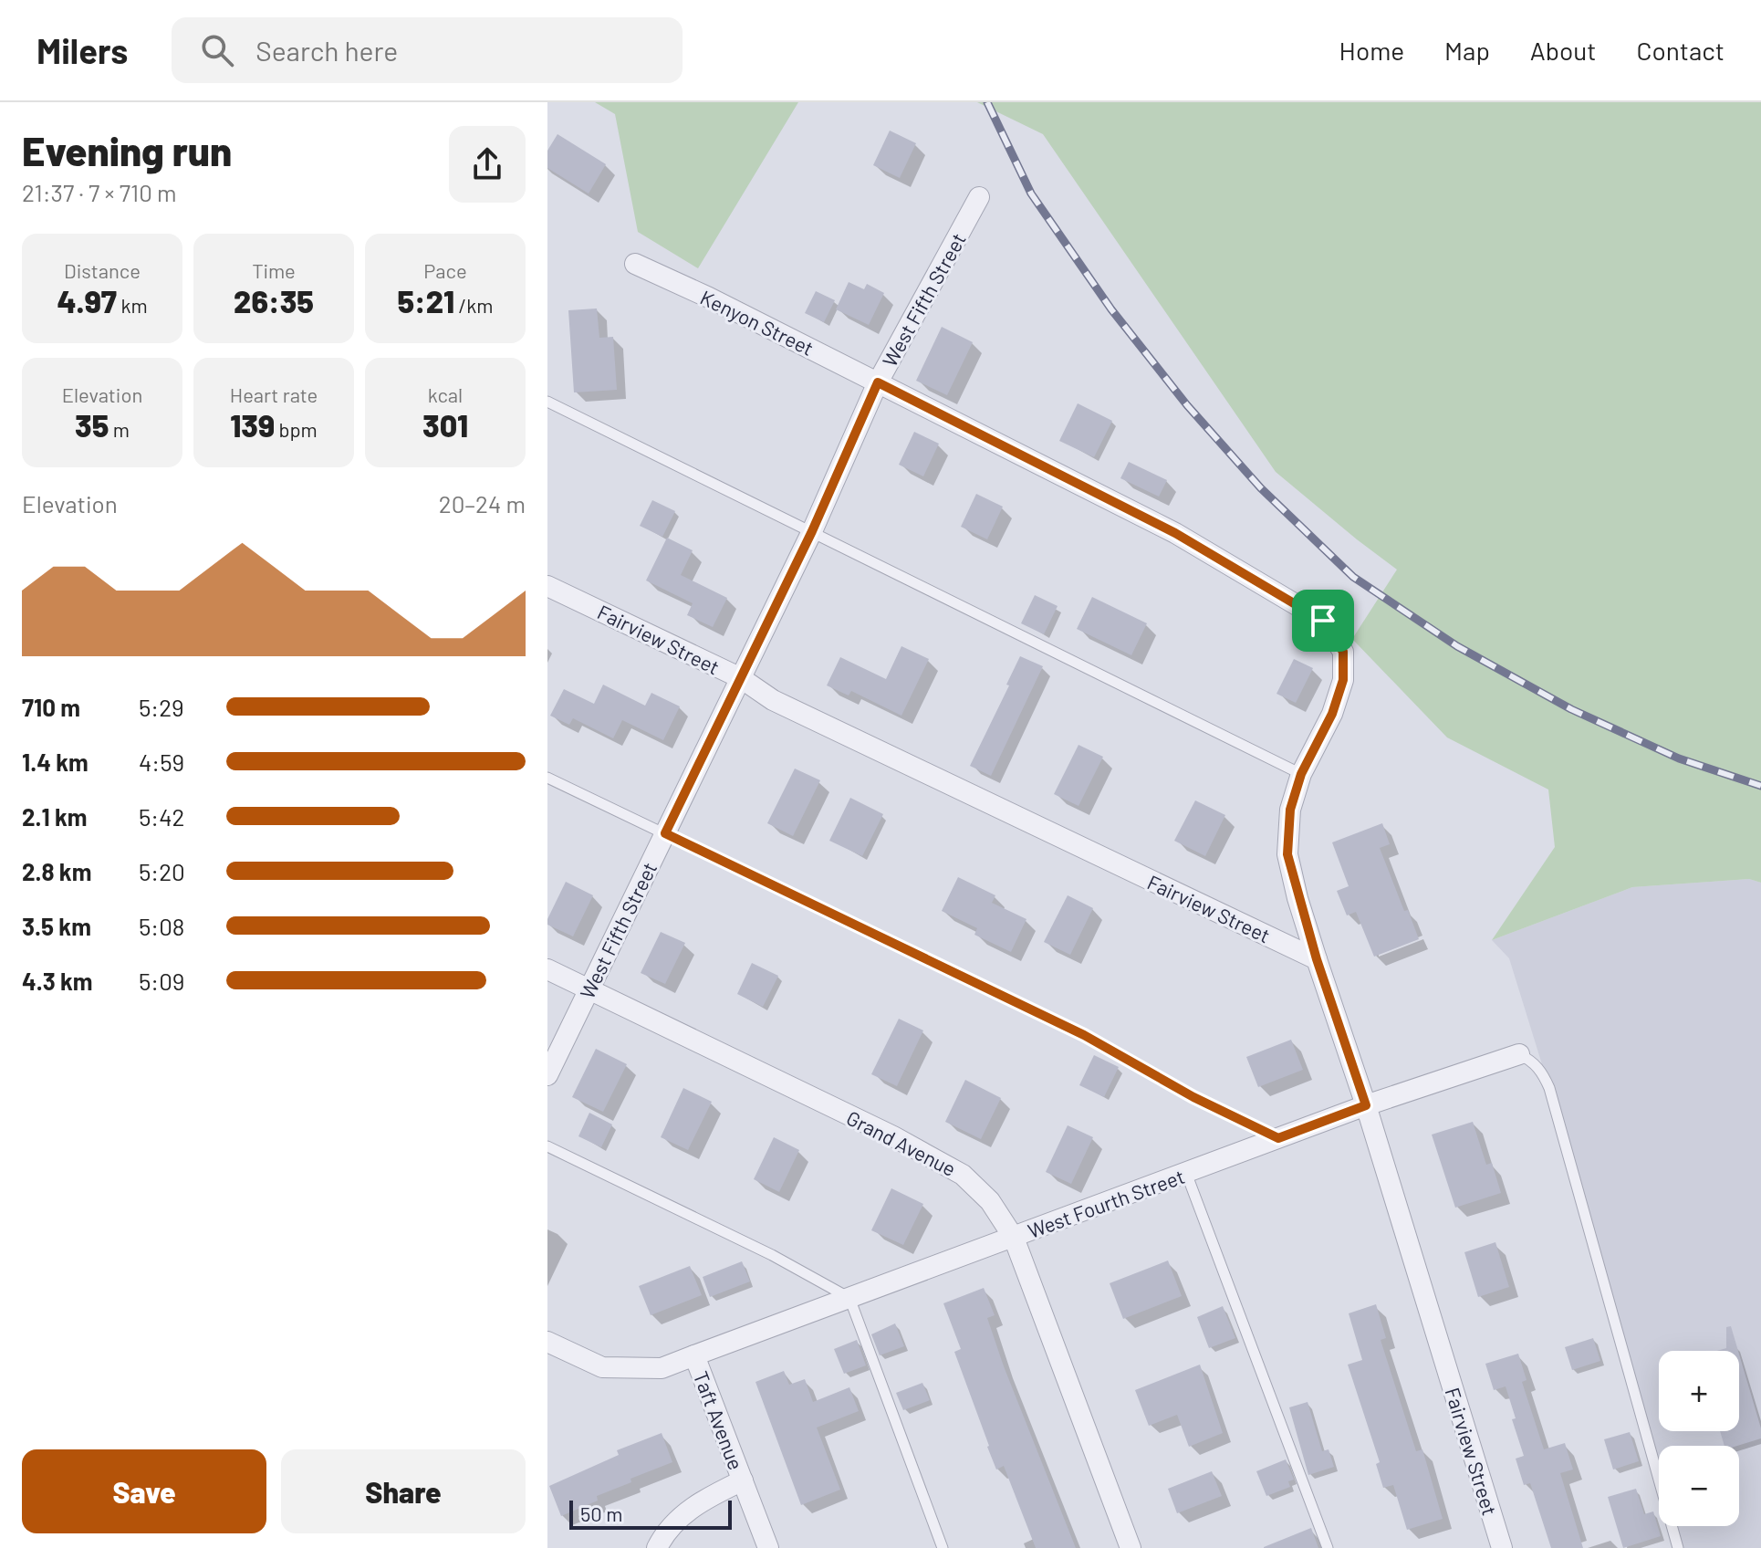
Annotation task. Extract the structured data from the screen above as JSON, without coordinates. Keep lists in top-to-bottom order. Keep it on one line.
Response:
{"streets":{"street":["West Fifth Street","Kenyon Street","Fairview Street","Grand Avenue","West Fourth Street","Taft Avenue"]},"crossings":[["West Fifth Street","Kenyon Street"],["West Fifth Street","Fairview Street"],["West Fifth Street","Grand Avenue"],["Fairview Street","West Fourth Street"],["Grand Avenue","West Fourth Street"],["West Fourth Street","Taft Avenue"]],"scale_bar":"50 m","page":{"header":"Milers","search":"Search here","nav":["Home","Map","About","Contact"],"heading":["Evening run","21:37 · 7 × 710 m"],"stats":[["Distance","4.97 km"],["Time","26:35"],["Pace","5:21 /km"],["Elevation","35 m"],["Heart rate","139 bpm"],["kcal","301"]],"chart":["Elevation","20–24 m"],"list":[{"name":"710 m","note":"5:29"},{"name":"1.4 km","note":"4:59"},{"name":"2.1 km","note":"5:42"},{"name":"2.8 km","note":"5:20"},{"name":"3.5 km","note":"5:08"},{"name":"4.3 km","note":"5:09"}],"map_buttons":["+","−"],"buttons":["Save","Share"],"scale":"50 m"}}
